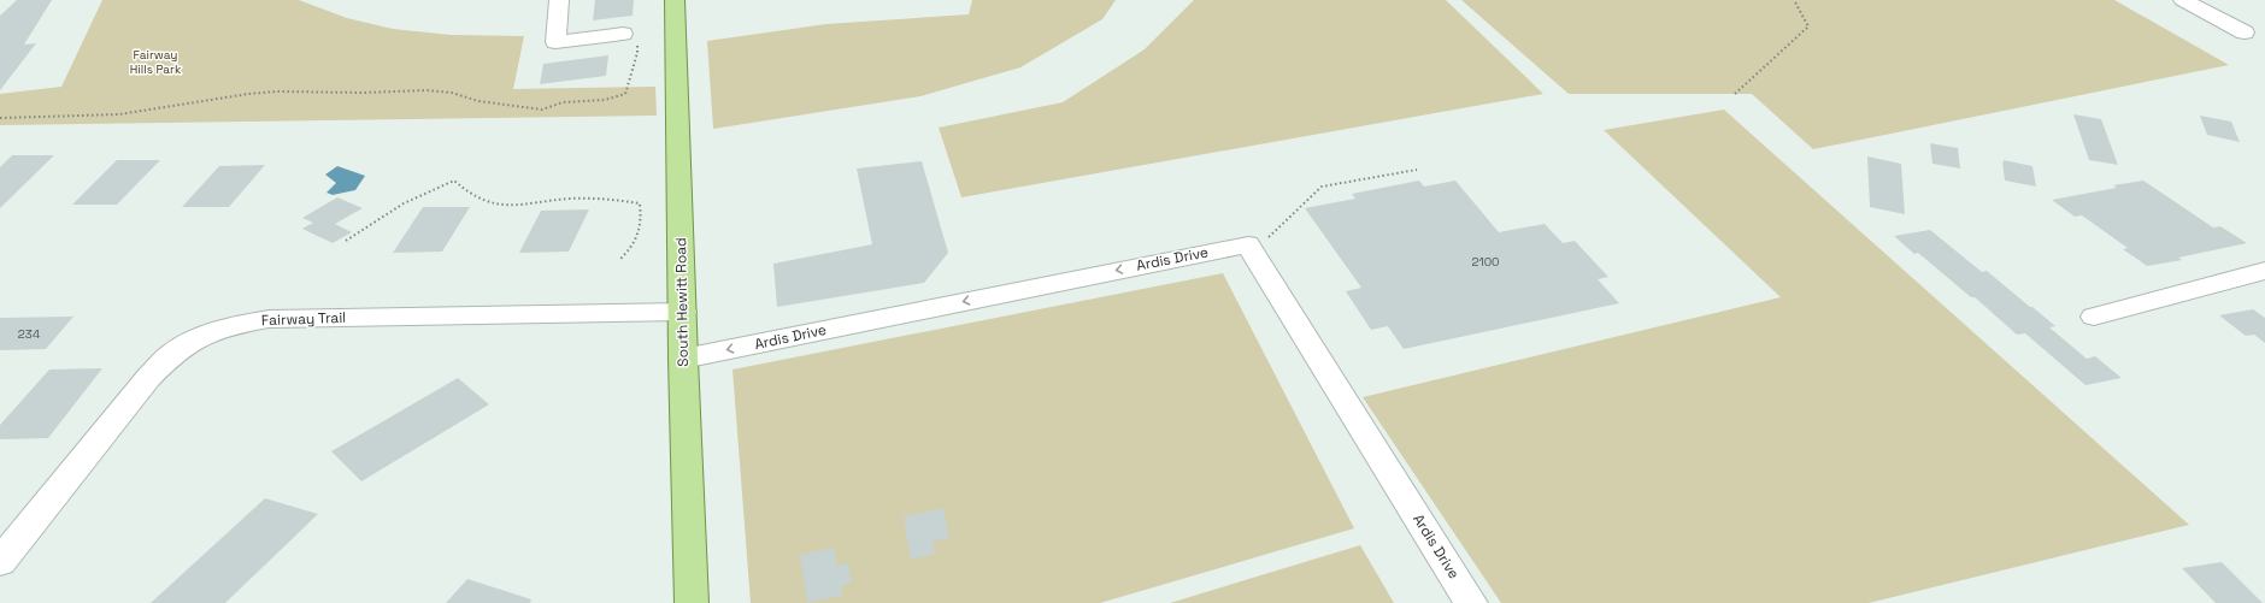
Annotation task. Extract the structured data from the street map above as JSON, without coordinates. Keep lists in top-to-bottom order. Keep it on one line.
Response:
{"streets":{"main road":["South Hewitt Road"],"street":["Ardis Drive","Fairway Trail"]},"crossings":[["Ardis Drive","South Hewitt Road"],["South Hewitt Road","Fairway Trail"]],"one_way":["Ardis Drive"],"parks":["Fairway Hills Park"],"house_numbers":["2100","234"]}
